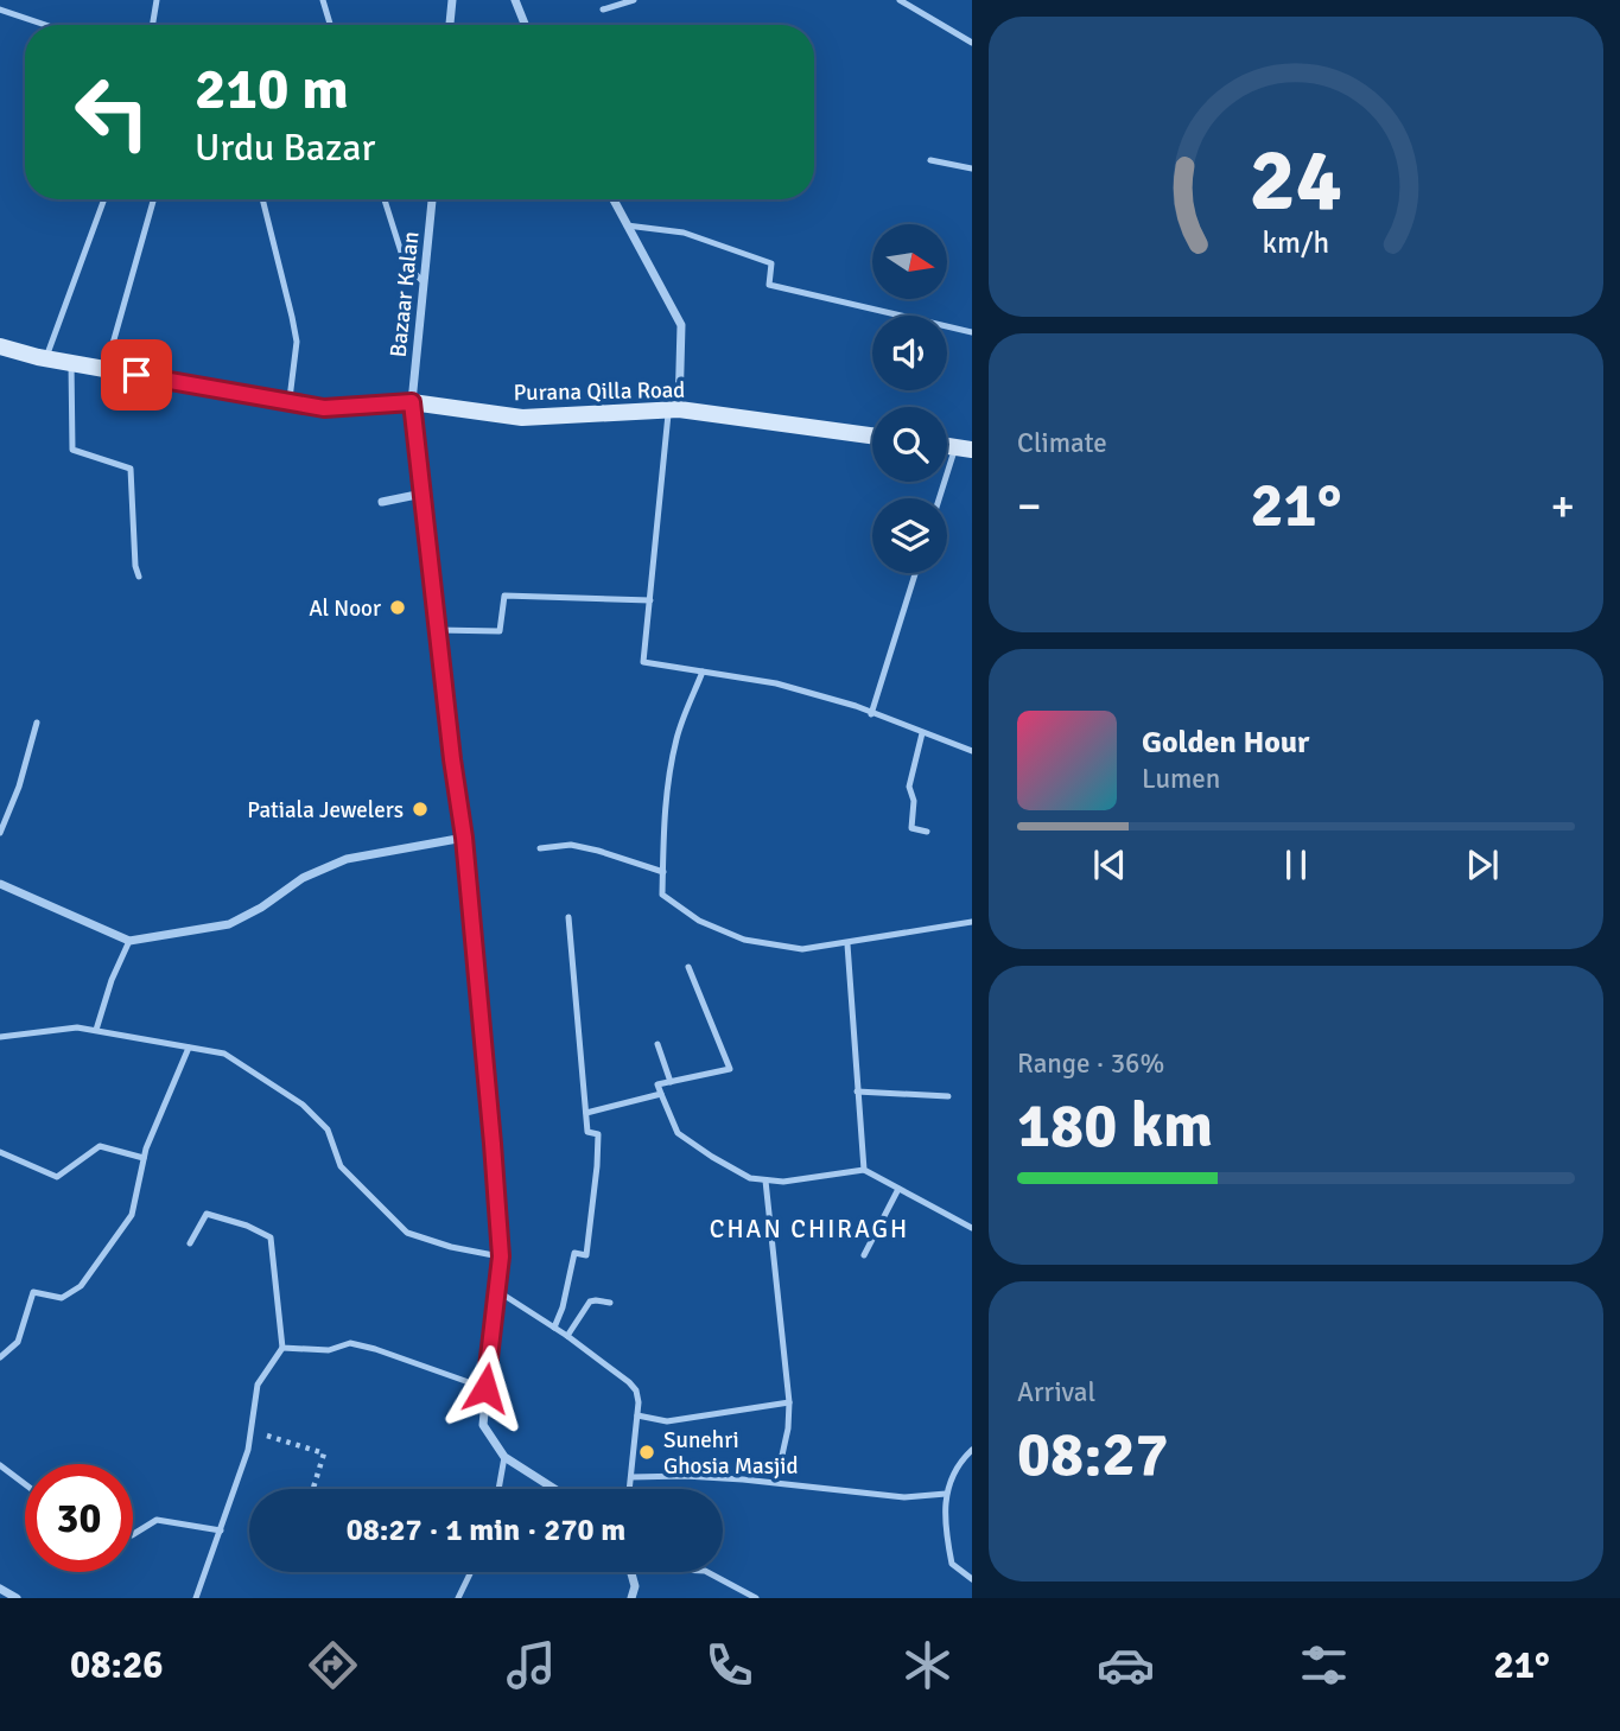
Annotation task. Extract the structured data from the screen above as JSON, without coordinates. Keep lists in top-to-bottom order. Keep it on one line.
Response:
{"streets":{"street":["Bazaar Kalan","Purana Qilla Road"]},"crossings":[["Bazaar Kalan","Purana Qilla Road"]],"districts":["CHAN CHIRAGH"],"places":["Al Noor","Patiala Jewelers","Sunehri Ghosia Masjid"],"north":"right","page":{"turn":["210 m","Urdu Bazar"],"tile":["Climate",["Range · 36%","180 km"],["Arrival","08:27"]],"heat":["−","21°","+"],"song":["Golden Hour","Lumen"],"limit":"30","trip":"08:27 · 1 min · 270 m","tabs":["08:26","21°"],"gauge":["24","km/h"]}}
